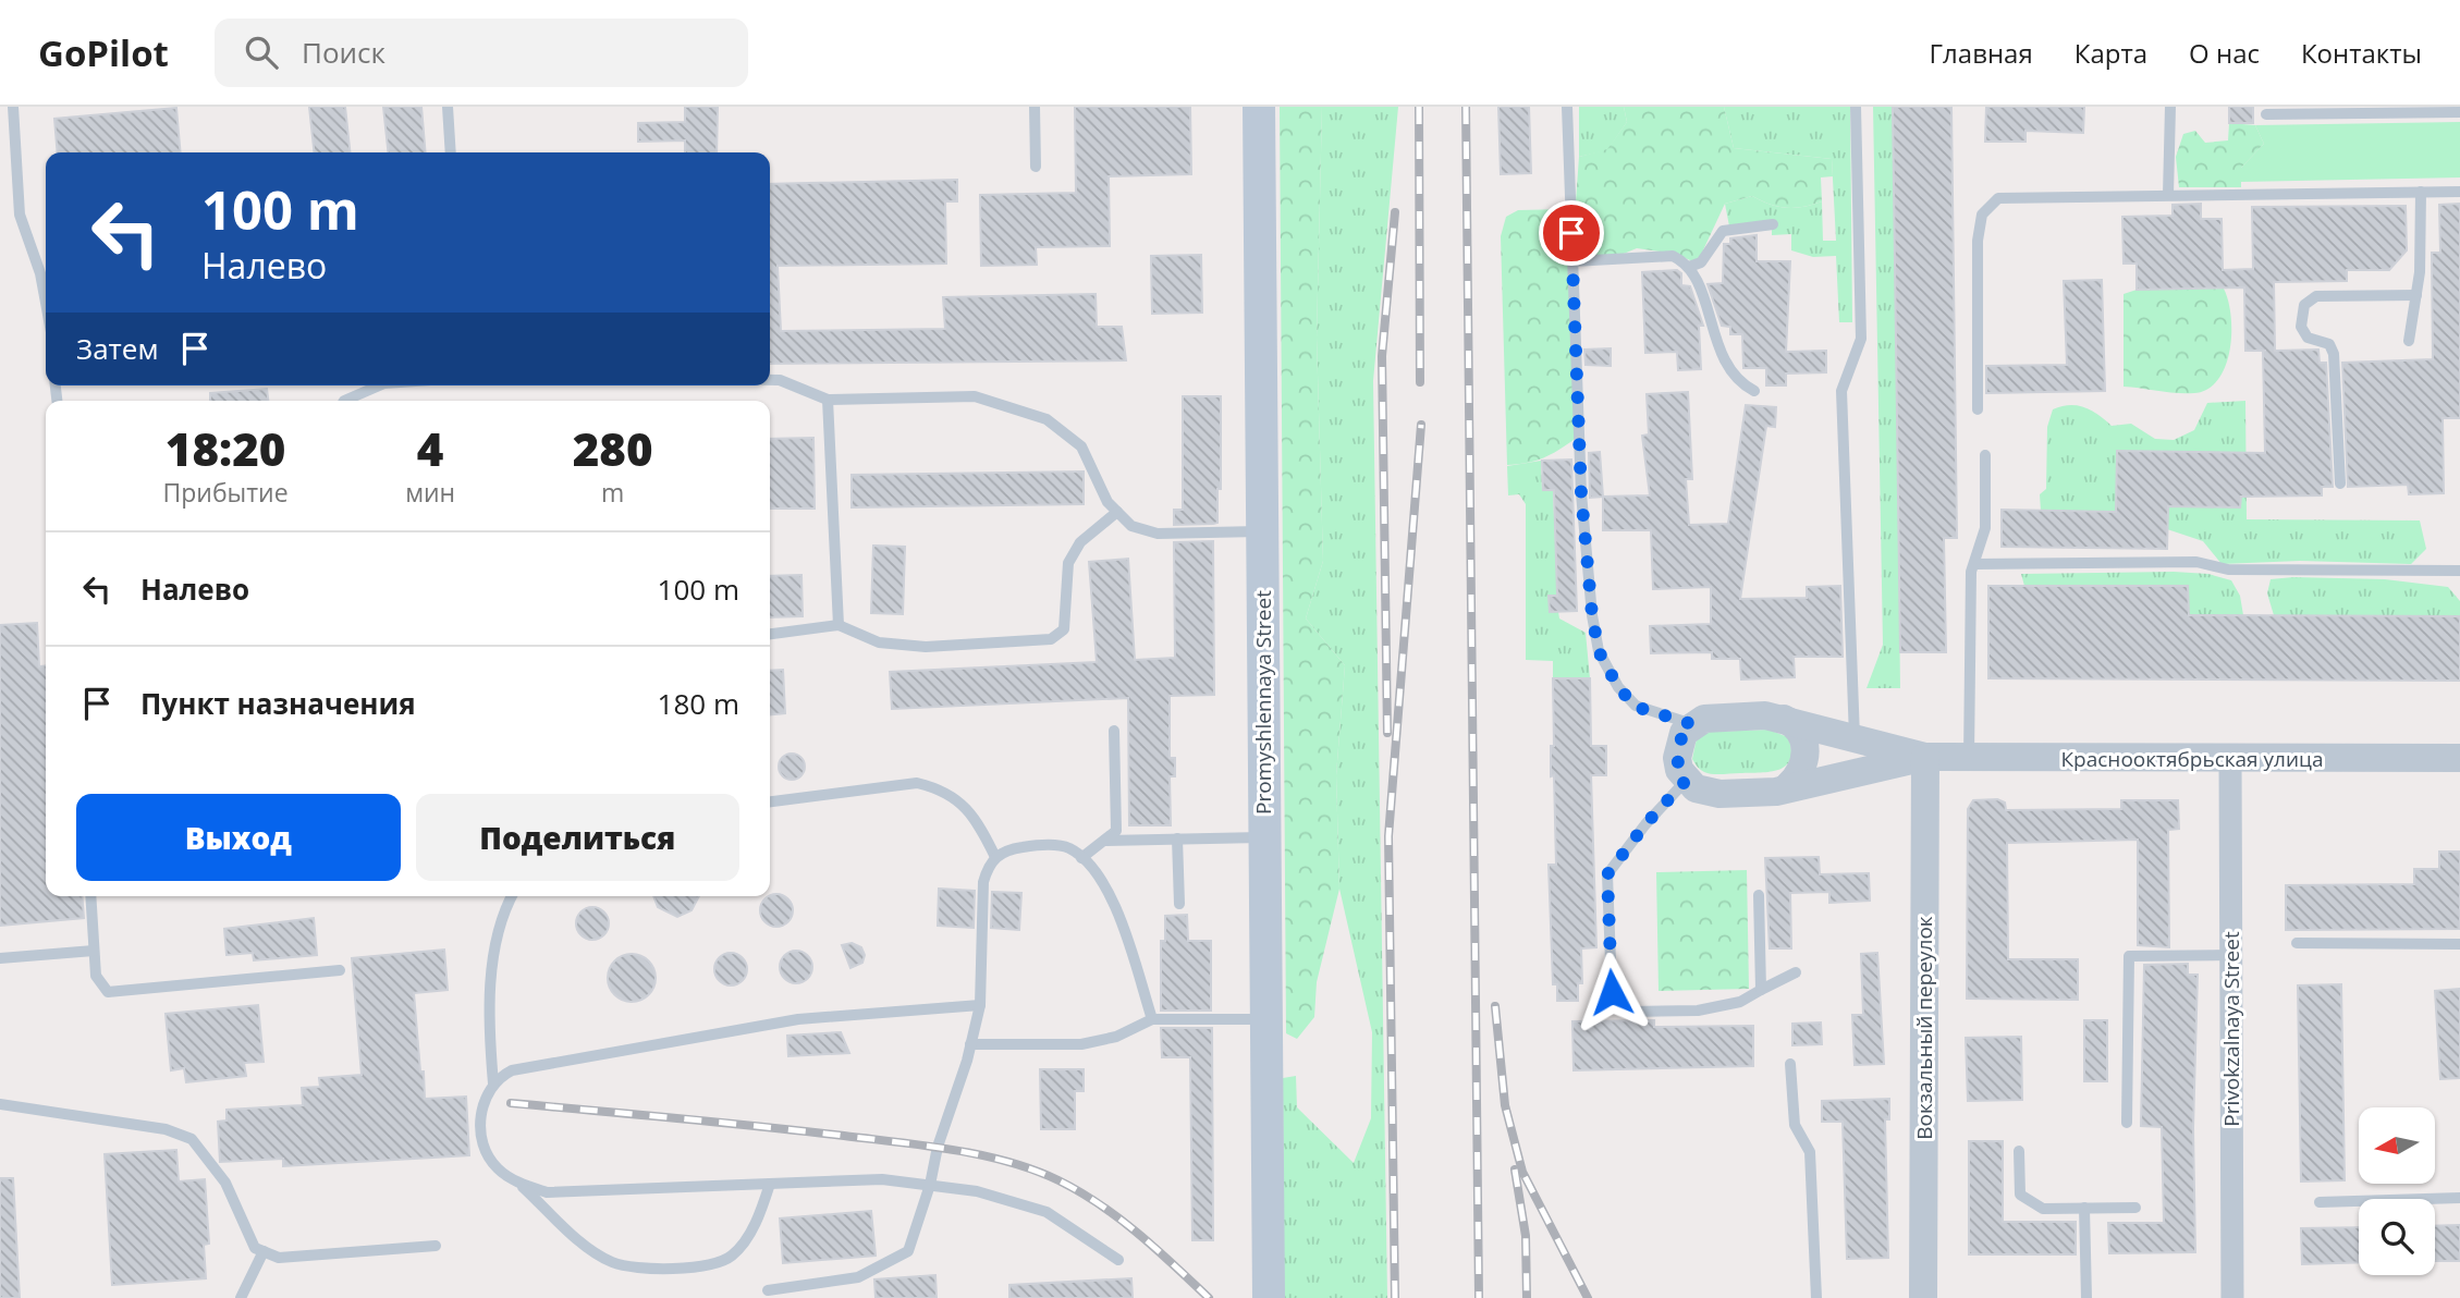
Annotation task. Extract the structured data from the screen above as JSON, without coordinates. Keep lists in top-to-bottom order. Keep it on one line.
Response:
{"streets":{"main road":["Promyshlennaya Street"],"street":["Краснооктябрьская улица","Вокзальный переулок","Privokzalnaya Street"]},"crossings":[["Краснооктябрьская улица","Вокзальный переулок"],["Краснооктябрьская улица","Privokzalnaya Street"]],"north":"left","page":{"header":"GoPilot","search":"Поиск","nav":["Главная","Карта","О нас","Контакты"],"turn":["100 m","Налево"],"then":"Затем","eta":["18:20","Прибытие","4","мин","280","m"],"list":[{"name":"Налево","value":"100 m"},{"name":"Пункт назначения","value":"180 m"}],"buttons":["Выход","Поделиться"]}}
